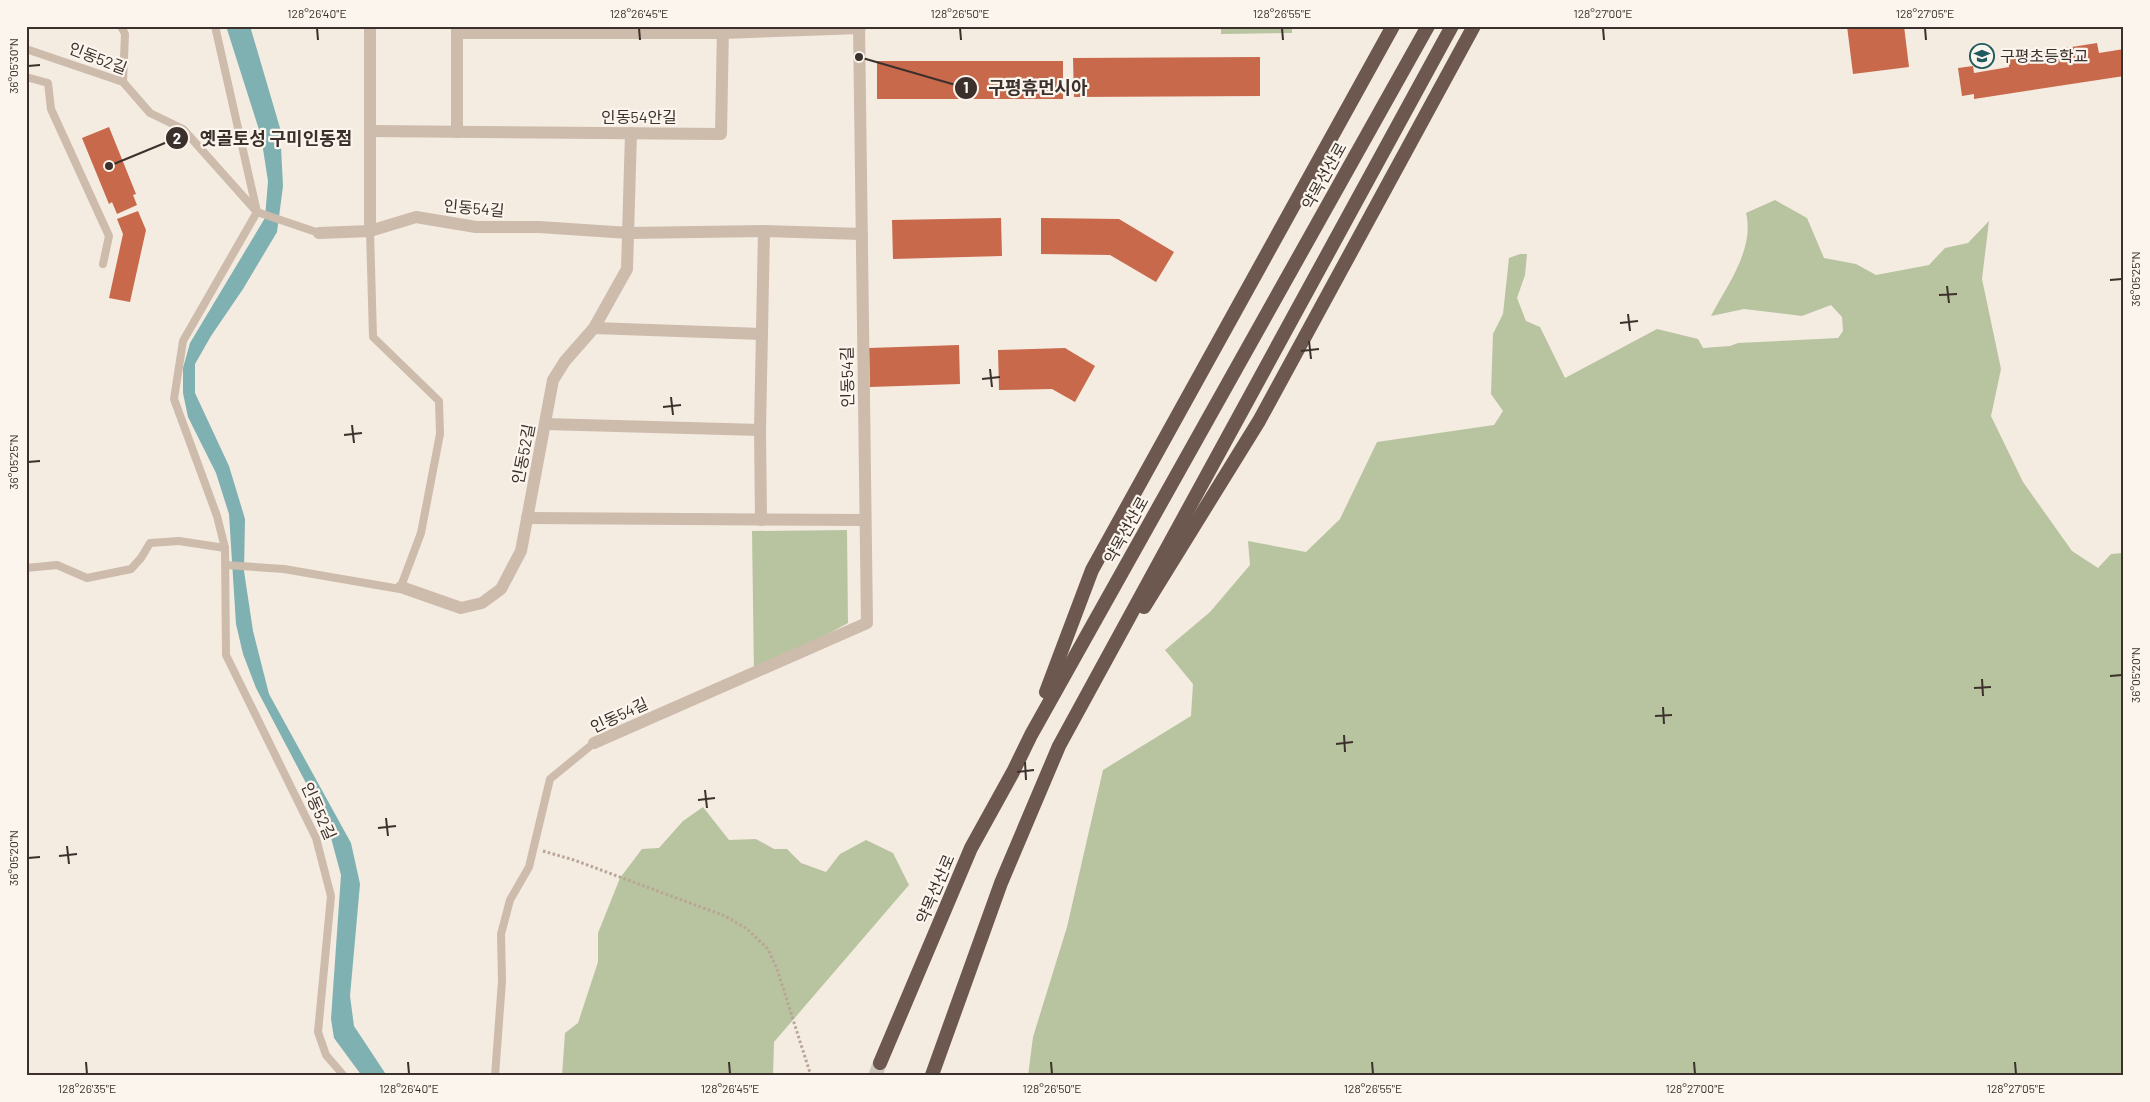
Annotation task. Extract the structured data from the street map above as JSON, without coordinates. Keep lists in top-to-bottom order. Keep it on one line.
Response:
{"streets":{"highway":["약목선산로"],"street":["인동52길","인동54안길","인동54길"]},"crossings":[["인동52길","인동54길"]],"places":{"school or university":["구평초등학교"],"other":["구평휴먼시아","옛골토성 구미인동점"]},"coordinates":["128°26'40\"E","128°26'45\"E","128°26'50\"E","128°26'55\"E","128°27'00\"E","128°27'05\"E","36°05'30\"N","36°05'25\"N","36°05'20\"N","128°26'35\"E"]}
